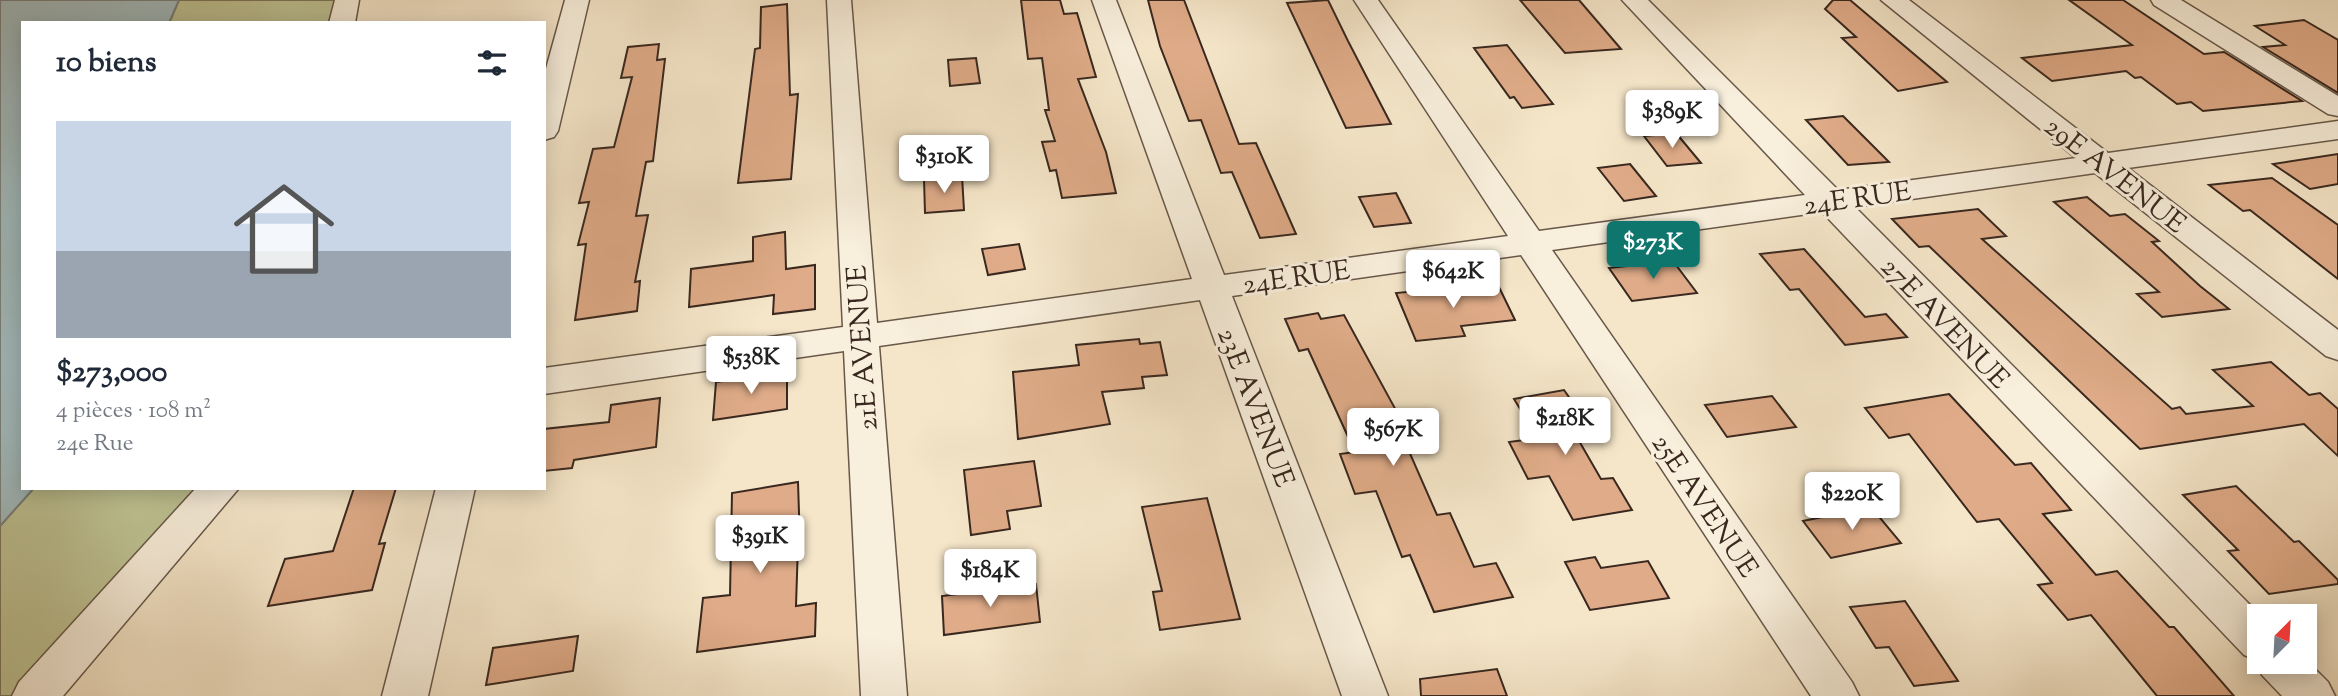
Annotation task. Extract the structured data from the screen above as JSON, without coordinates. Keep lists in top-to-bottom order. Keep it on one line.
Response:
{"streets":{"street":["29E AVENUE","24E RUE","27E AVENUE","21E AVENUE","23E AVENUE","25E AVENUE"]},"crossings":[["29E AVENUE","24E RUE"],["24E RUE","27E AVENUE"],["24E RUE","21E AVENUE"],["24E RUE","23E AVENUE"],["24E RUE","25E AVENUE"]],"north":"top right","page":{"heading":"10 biens","price":["$389K","$310K","$273K","$642K","$538K","$218K","$567K","$220K","$391K","$184K"],"list":[{"name":"$273,000","note":"4 pièces · 108 m² · 24e Rue"}]}}
